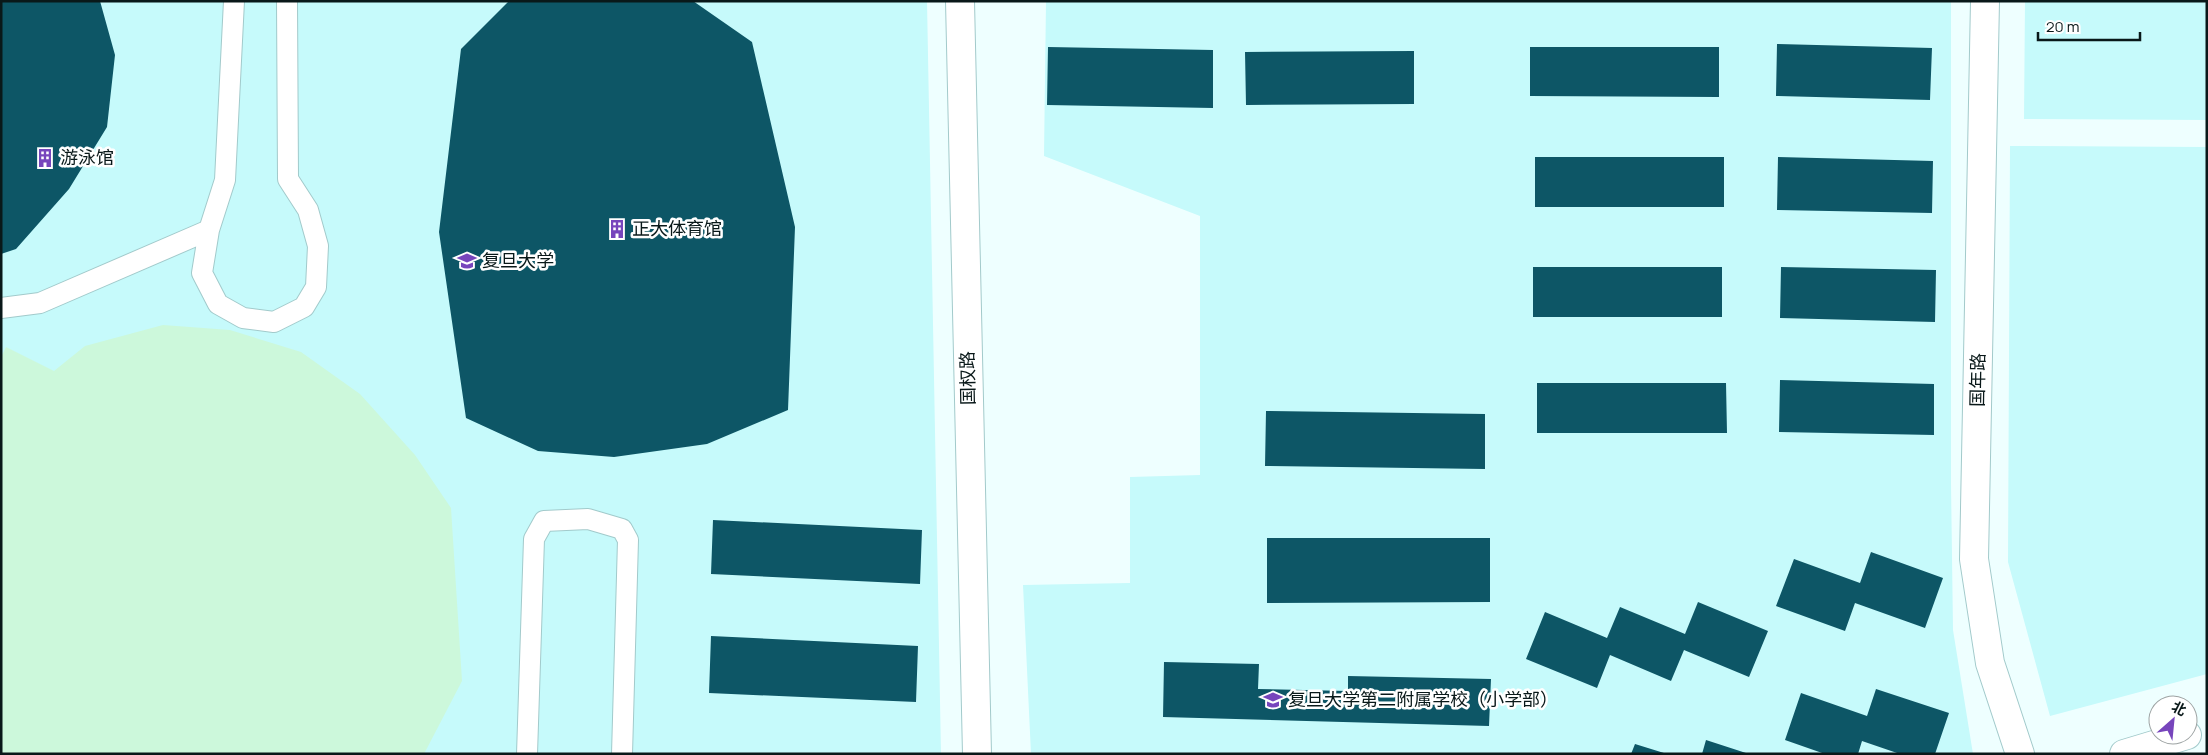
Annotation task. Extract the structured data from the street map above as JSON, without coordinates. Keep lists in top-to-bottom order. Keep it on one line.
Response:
{"streets":{"street":["国权路","国年路"]},"places":{"building":["游泳馆","正大体育馆"],"school or university":["复旦大学","复旦大学第二附属学校（小学部）"]},"scale_bar":"20 m","north":"top right"}
